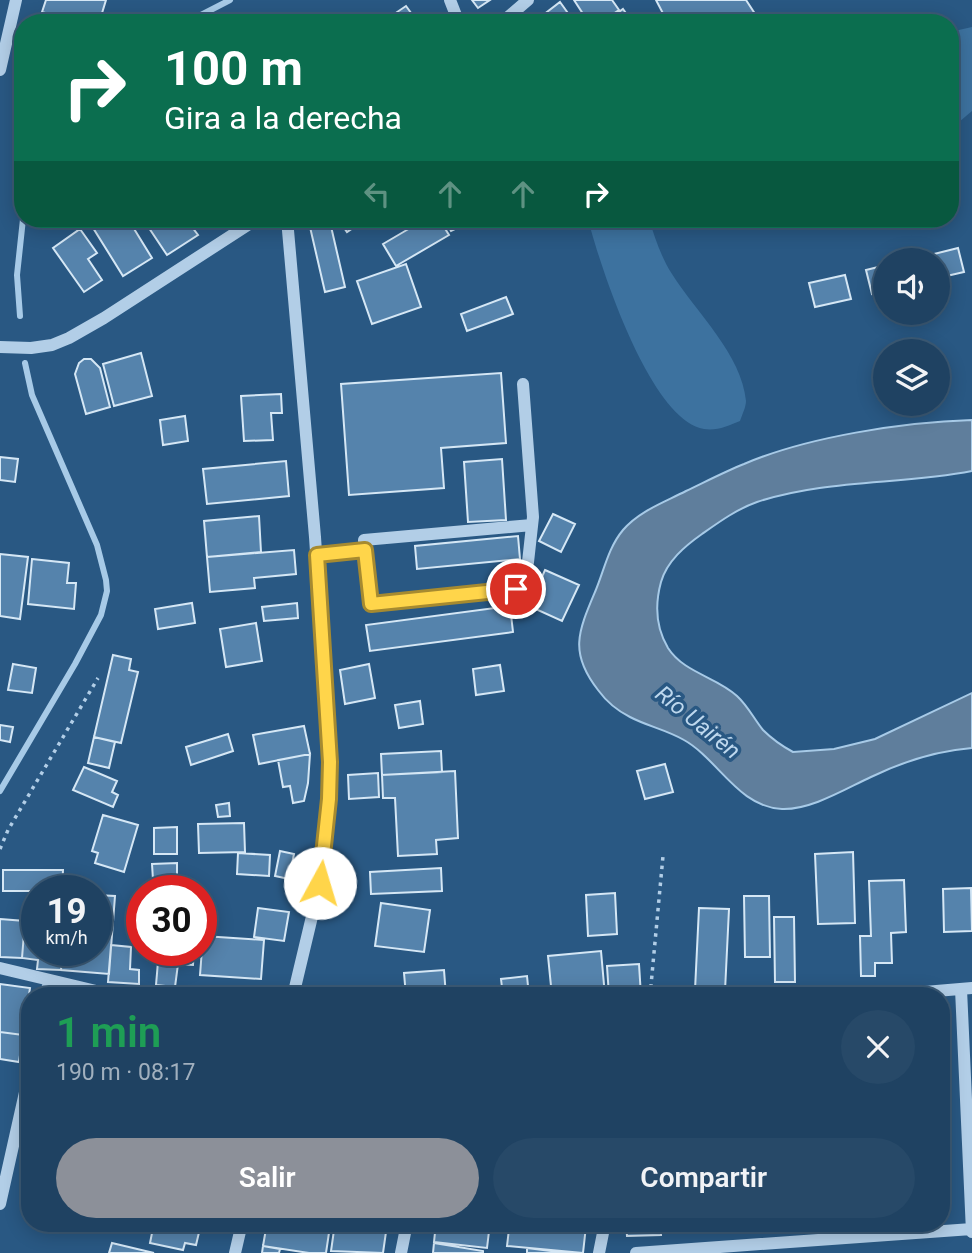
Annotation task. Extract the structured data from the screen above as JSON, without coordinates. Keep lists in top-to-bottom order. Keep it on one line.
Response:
{"water":["Río Uairén"],"page":{"turn":["100 m","Gira a la derecha"],"speed":"19 km/h","limit":"30","heading":["1 min","190 m · 08:17"],"buttons":["Salir","Compartir"]}}
